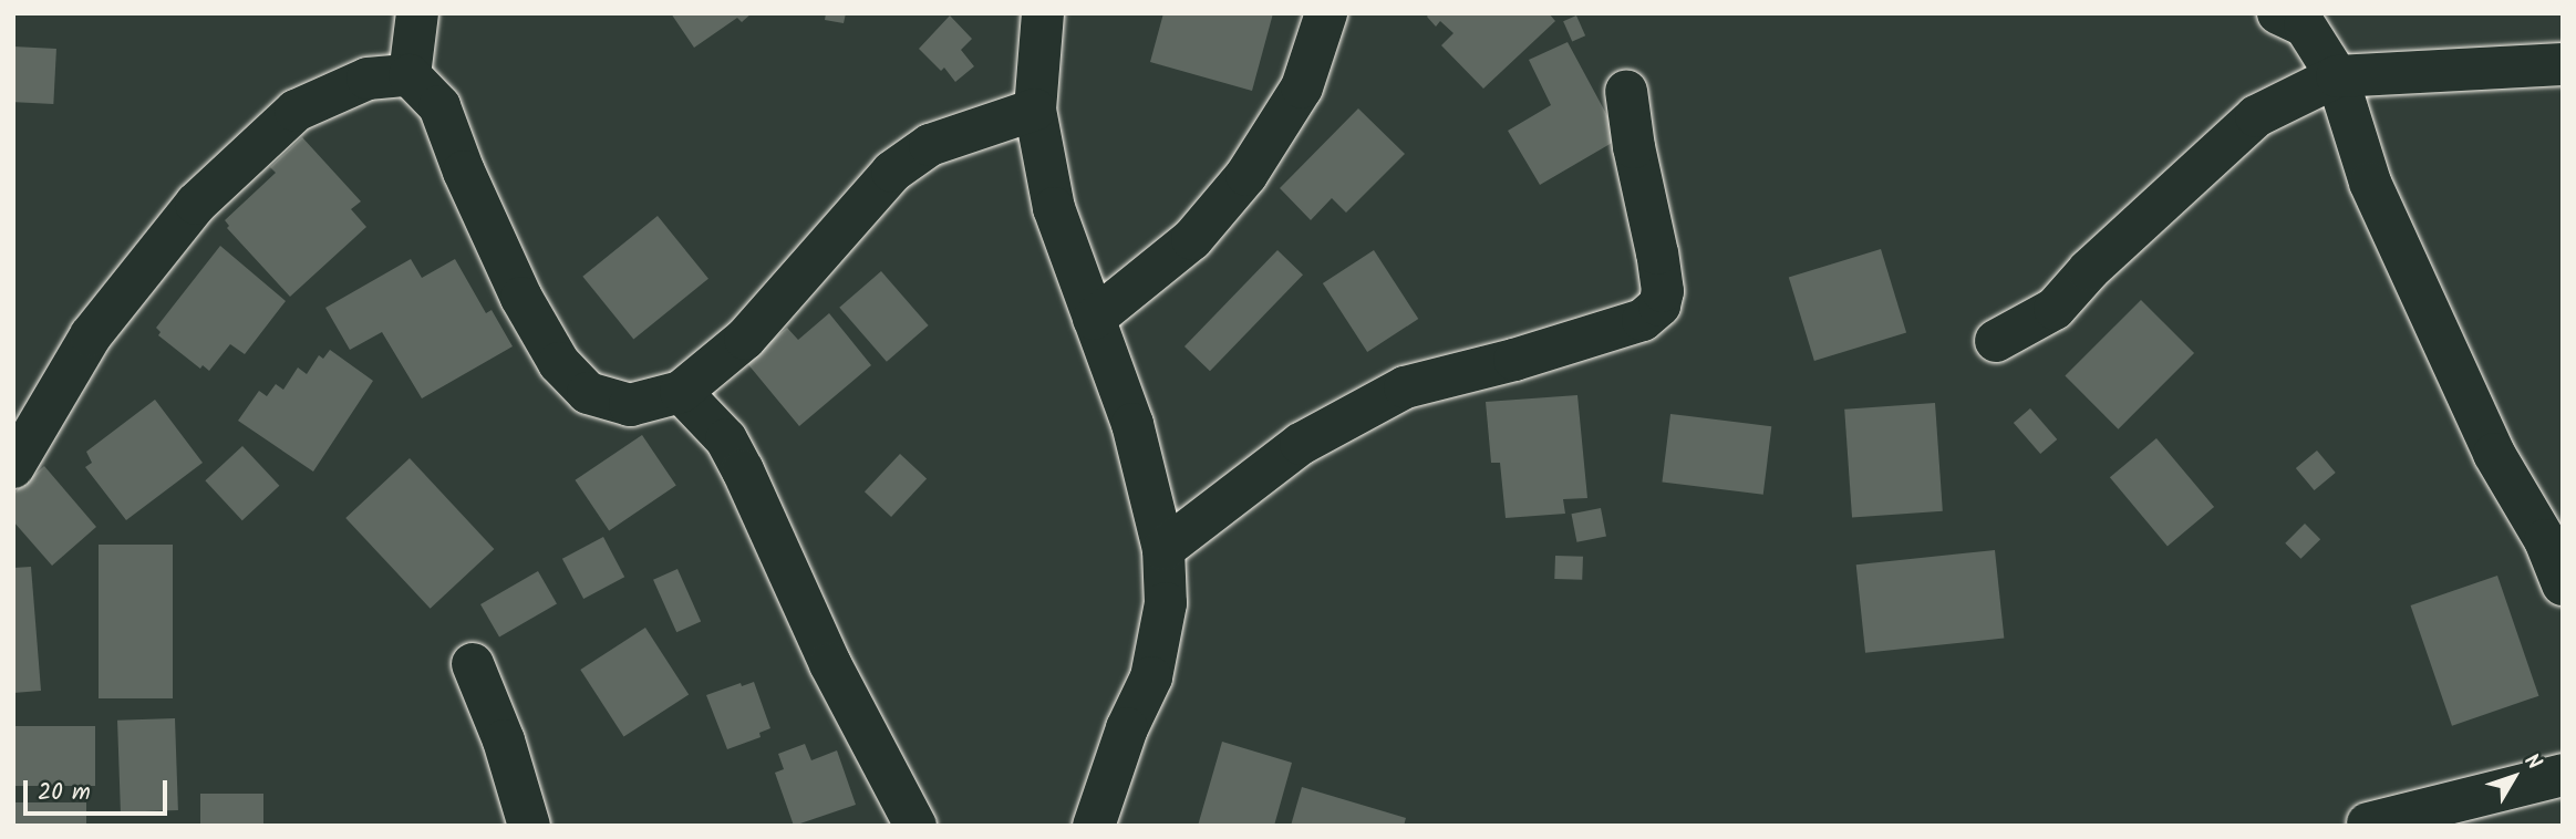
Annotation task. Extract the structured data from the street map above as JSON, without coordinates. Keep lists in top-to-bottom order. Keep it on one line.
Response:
{"scale_bar":"20 m","north":"top right"}
